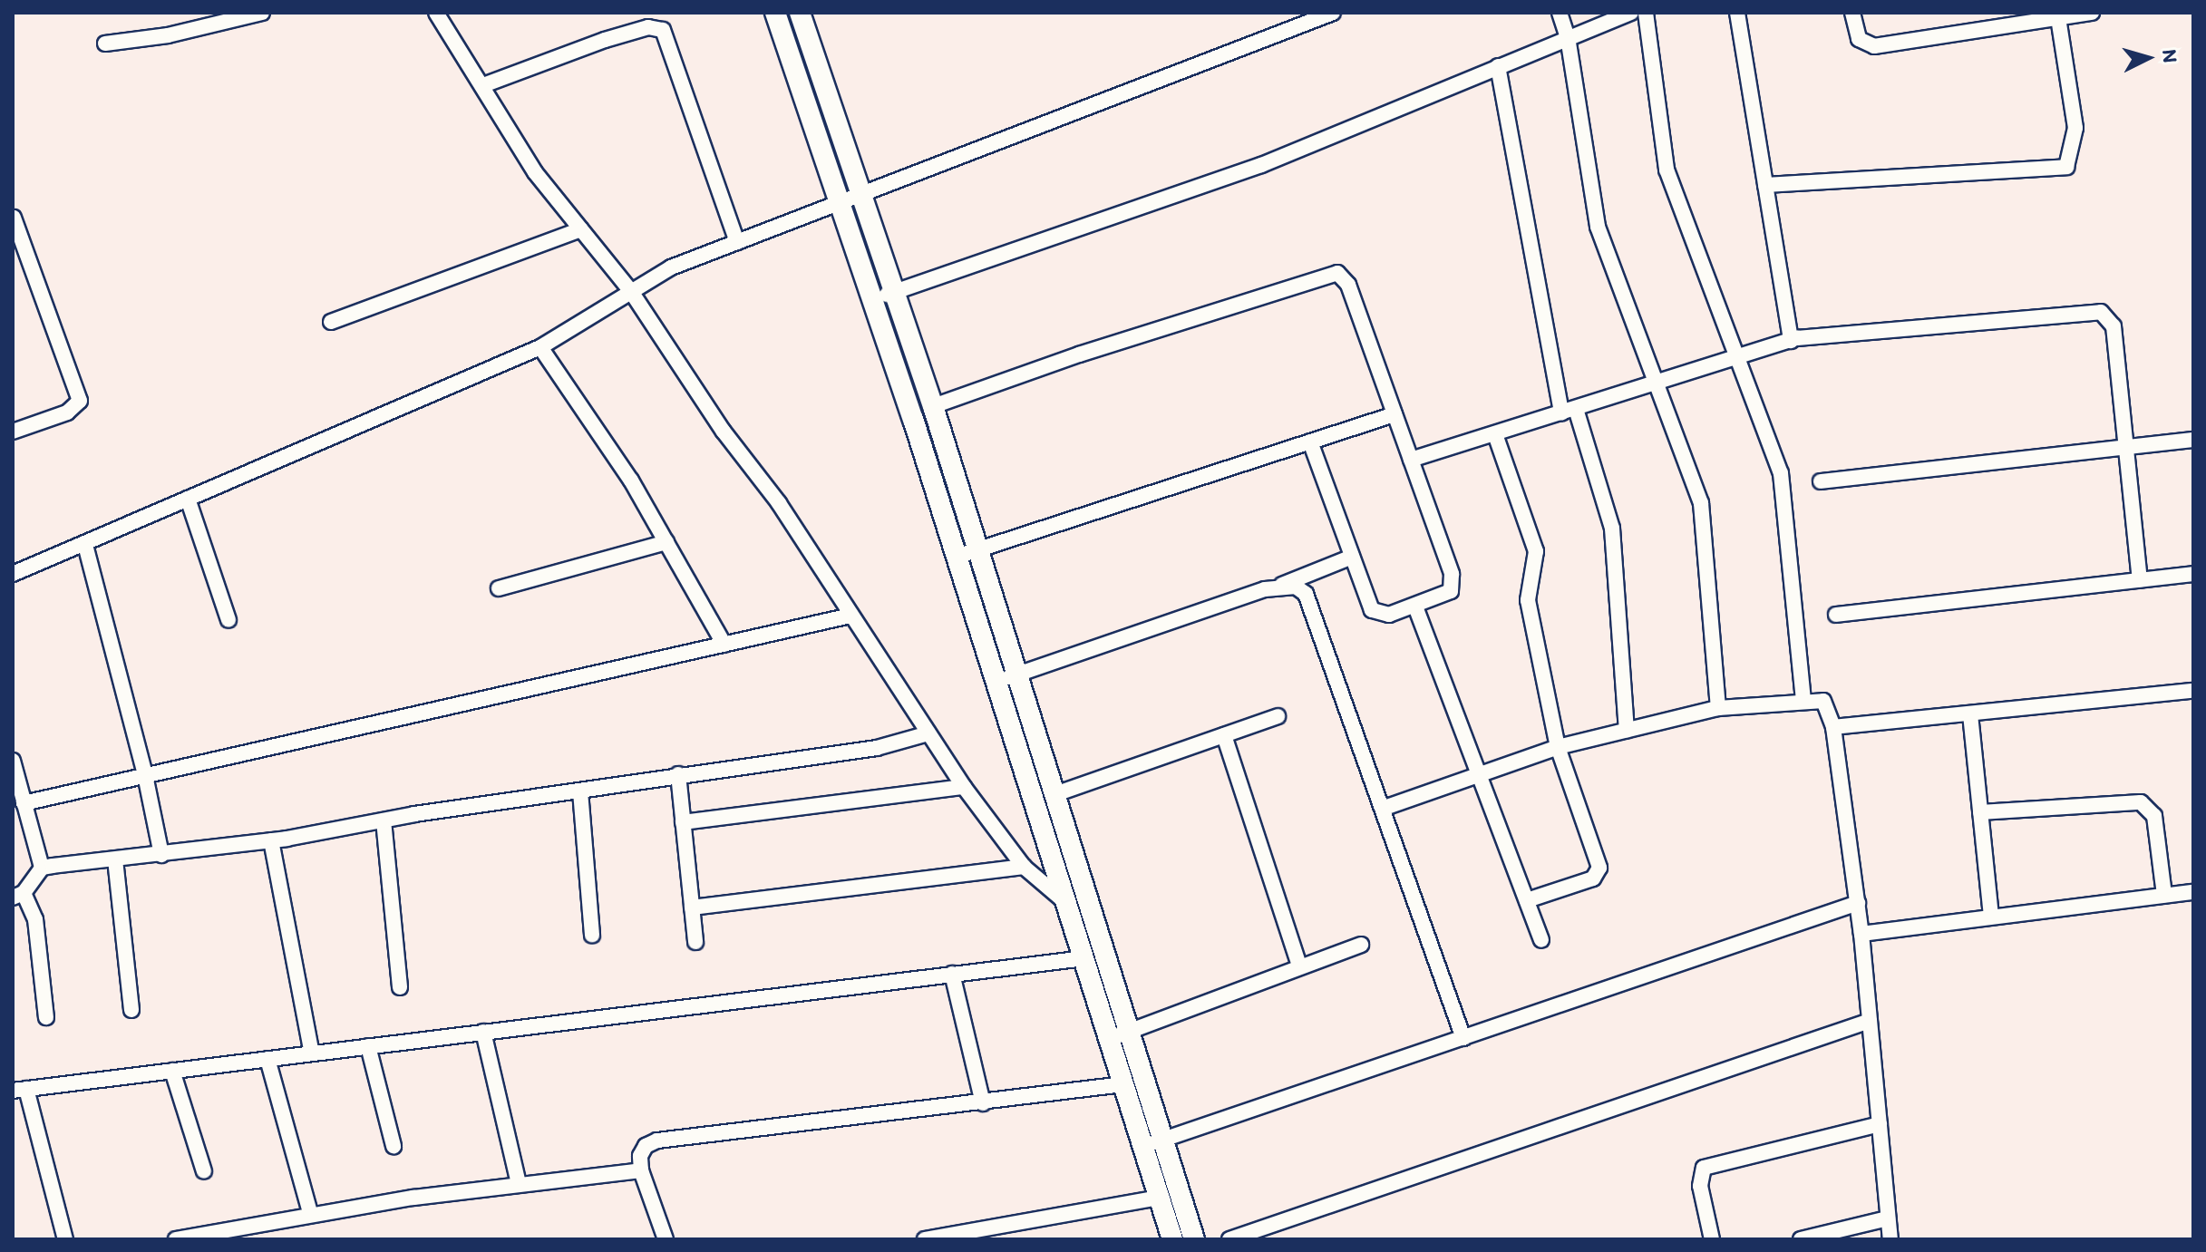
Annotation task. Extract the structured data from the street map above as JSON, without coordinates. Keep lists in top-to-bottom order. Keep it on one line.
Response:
{"north":"right"}
